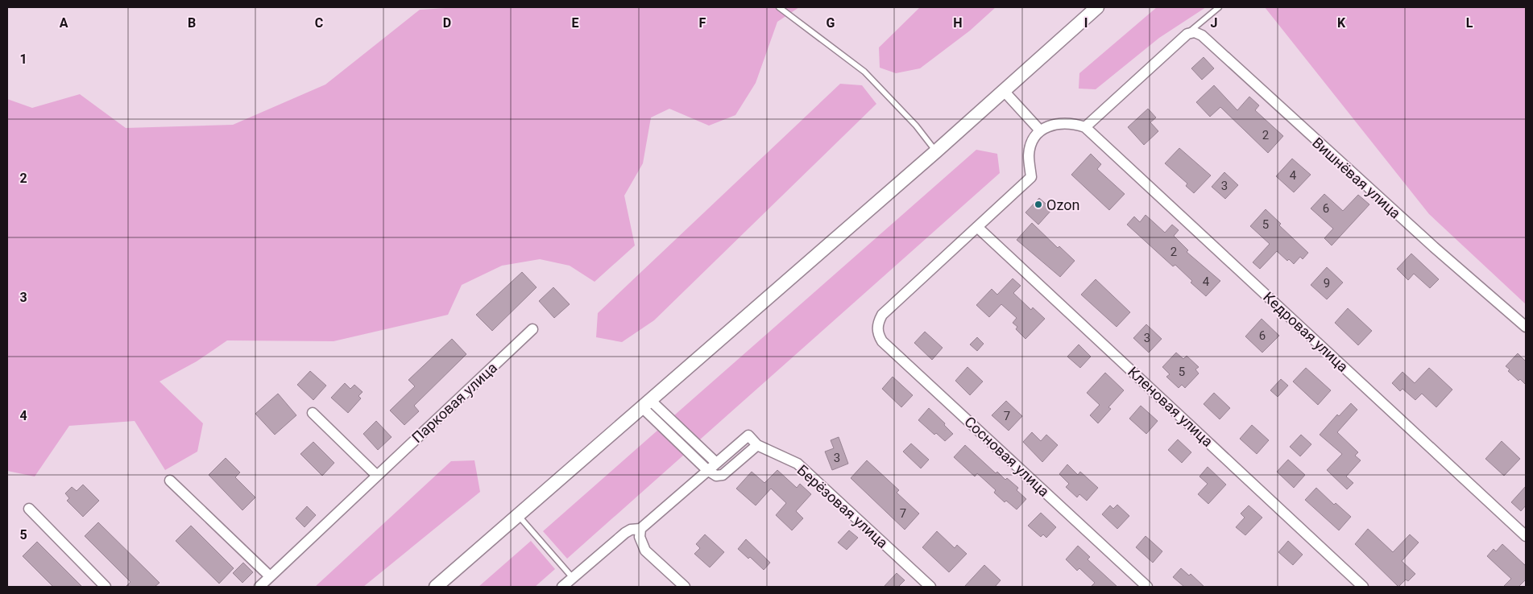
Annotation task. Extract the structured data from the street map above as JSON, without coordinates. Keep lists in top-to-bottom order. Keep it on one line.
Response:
{"streets":{"street":["Вишнёвая улица","Кедровая улица","Парковая улица","Кленовая улица","Сосновая улица","Берёзовая улица"]},"crossings":[["Кленовая улица","Сосновая улица"]],"places":["Ozon"],"house_numbers":["2","4","3","6","5","2","4","9","6","3","5","7","3","7"],"grid":{"columns":["A","B","C","D","E","F","G","H","I","J","K","L"],"rows":["1","2","3","4","5"]}}
